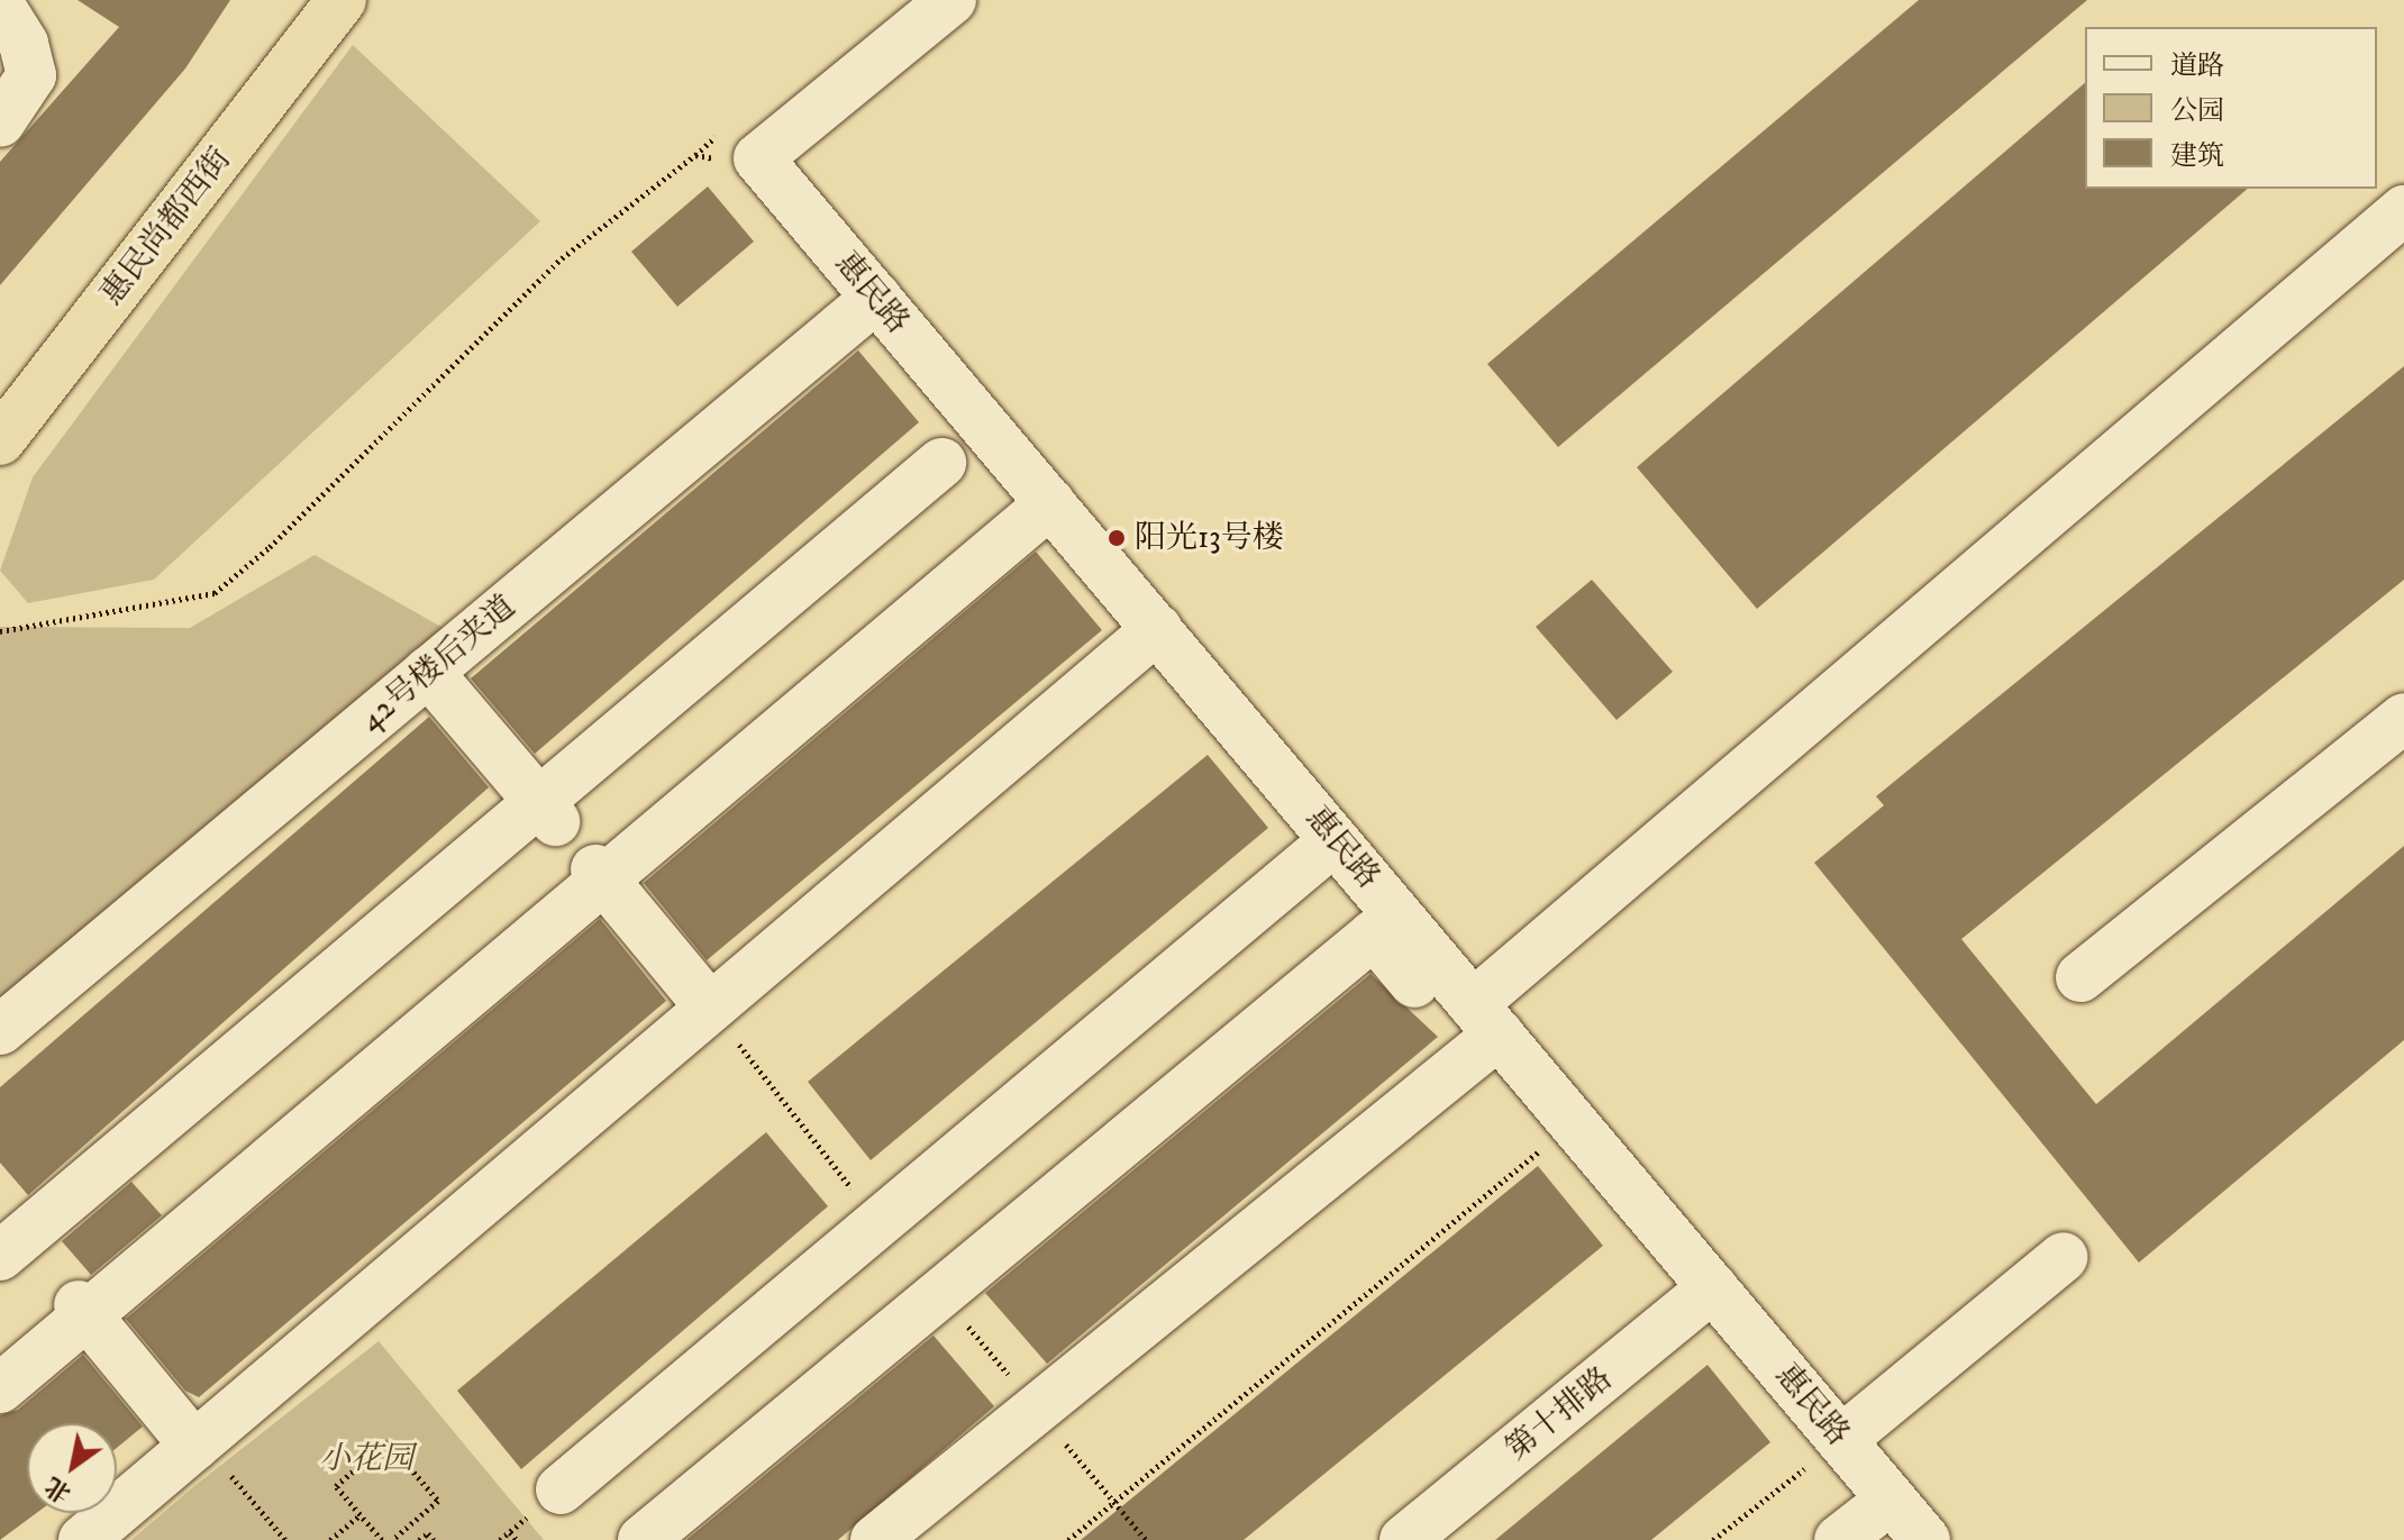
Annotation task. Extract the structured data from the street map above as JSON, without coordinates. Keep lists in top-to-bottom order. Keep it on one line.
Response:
{"streets":{"highway":["惠民尚都西街"],"street":["惠民路","42号楼后夹道","第十排路"]},"crossings":[["惠民路","42号楼后夹道"],["惠民路","第十排路"]],"parks":["小花园"],"places":["阳光13号楼"],"legend":["道路","公园","建筑"],"north":"bottom left"}
